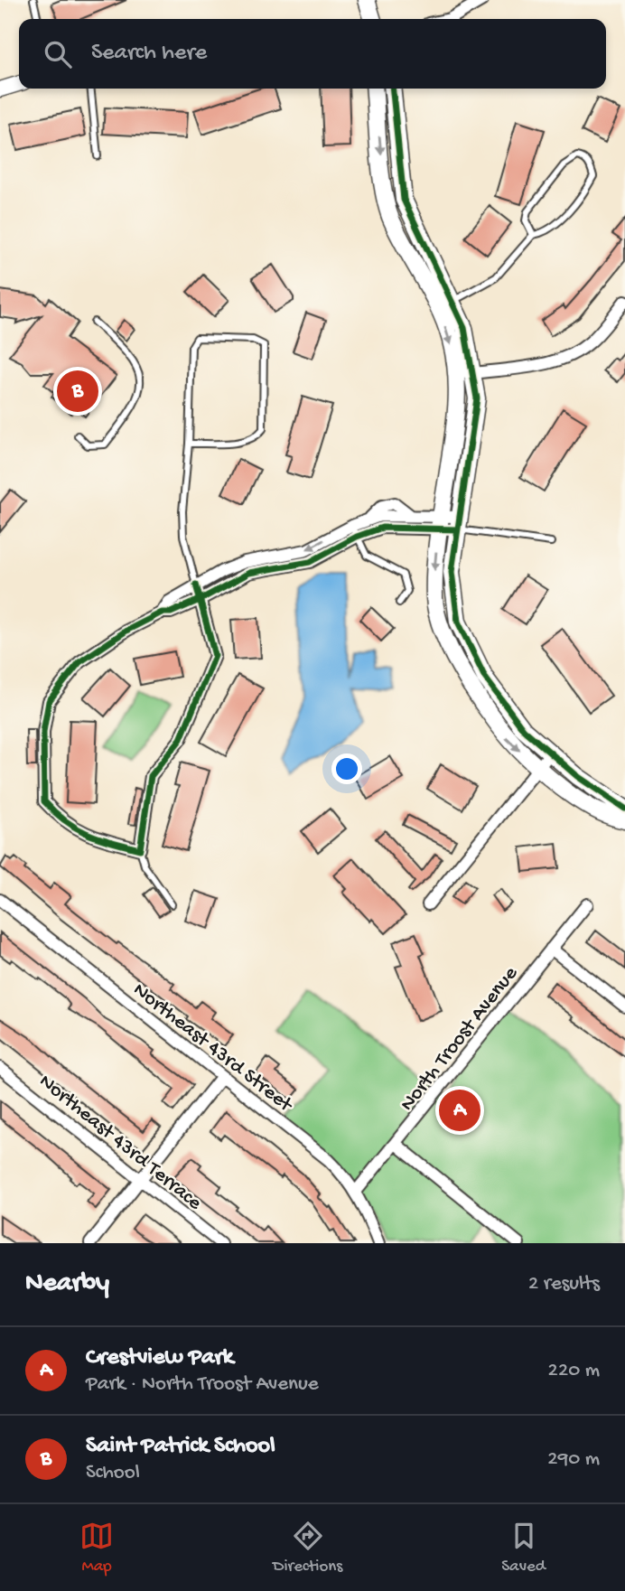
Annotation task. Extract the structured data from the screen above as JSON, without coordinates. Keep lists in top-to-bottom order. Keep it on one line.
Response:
{"streets":{"street":["North Troost Avenue","Northeast 43rd Street","Northeast 43rd Terrace"]},"crossings":[["North Troost Avenue","Northeast 43rd Street"]],"page":{"search":"Search here","pins":["B","A"],"heading":["Nearby","2 results"],"list":[{"mark":"A","name":"Crestview Park","note":"Park · North Troost Avenue","value":"220 m"},{"mark":"B","name":"Saint Patrick School","note":"School","value":"290 m"}],"nav":["Map","Directions","Saved"]}}
